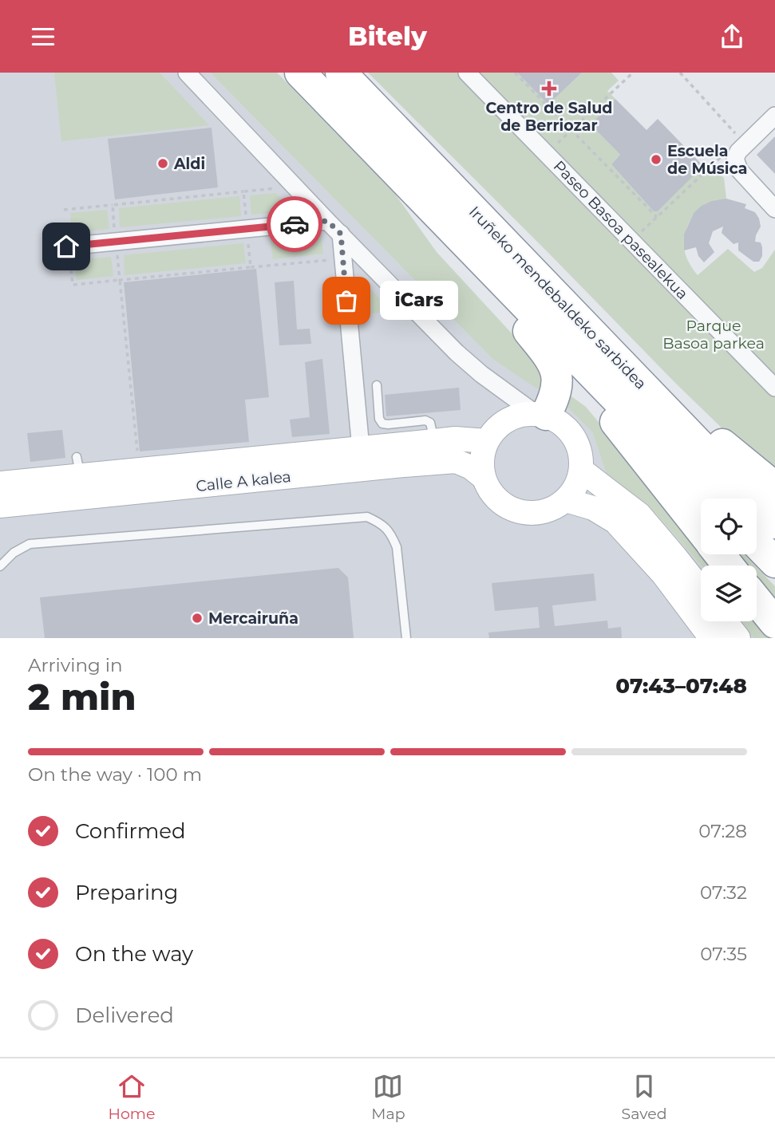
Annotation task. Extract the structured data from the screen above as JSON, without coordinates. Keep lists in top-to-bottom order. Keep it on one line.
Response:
{"streets":{"highway":["Iruñeko mendebaldeko sarbidea"],"street":["Paseo Basoa pasealekua","Calle A kalea"]},"parks":["Parque Basoa parkea"],"places":{"health":["Centro de Salud de Berriozar"],"other":["Escuela de Música","Aldi","iCars","Mercairuña"]},"page":{"header":"Bitely","bubble":"iCars","heading":["2 min","Arriving in","07:43–07:48"],"bar":"On the way · 100 m","list":[["Confirmed","07:28"],["Preparing","07:32"],["On the way","07:35"],"Delivered"],"tabs":["Home","Map","Saved"]}}
